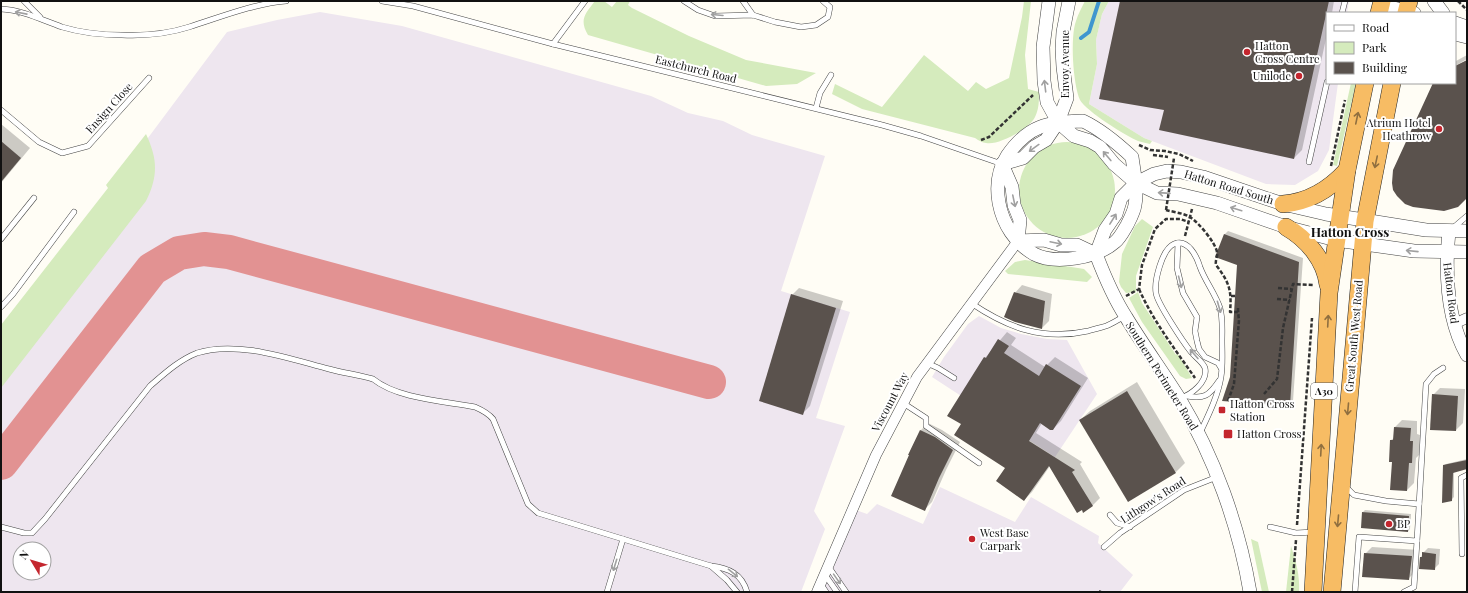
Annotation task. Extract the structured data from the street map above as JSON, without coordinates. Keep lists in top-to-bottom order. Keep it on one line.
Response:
{"streets":{"highway":["Great South West Road","A30"],"street":["Envoy Avenue","Hatton Road South","Hatton Road","Southern Perimeter Road","Viscount Way"],"lane":["Eastchurch Road","Ensign Close","Lithgow's Road"]},"crossings":[["Hatton Road South","Hatton Road"],["Hatton Road South","Great South West Road"],["Hatton Road South","A30"],["Southern Perimeter Road","Lithgow's Road"]],"districts":["Hatton Cross"],"places":{"other":["Hatton Cross Centre","Unilode","Atrium Hotel Heathrow","BP","West Base Carpark"],"transit":["Hatton Cross Station","Hatton Cross"]},"legend":["Road","Park","Building"],"north":"top left"}
